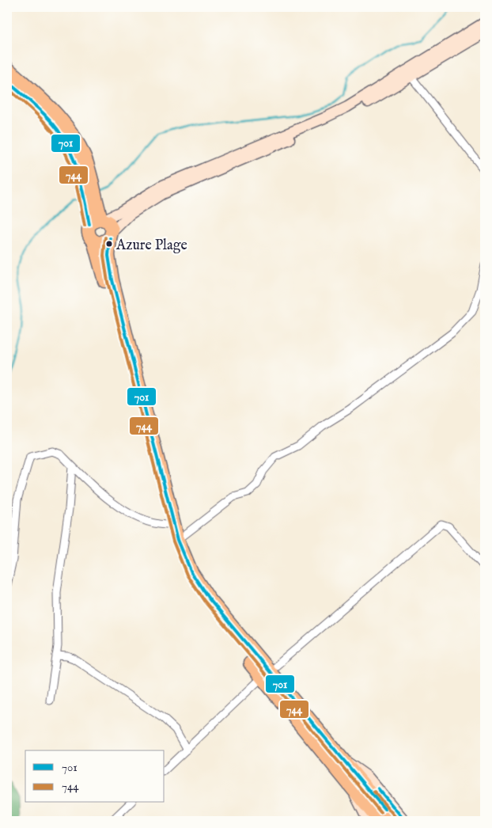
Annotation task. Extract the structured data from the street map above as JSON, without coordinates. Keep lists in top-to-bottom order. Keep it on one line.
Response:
{"places":["Azure Plage"],"lines":["transit line 701","transit line 744"],"legend":["701","744"]}
